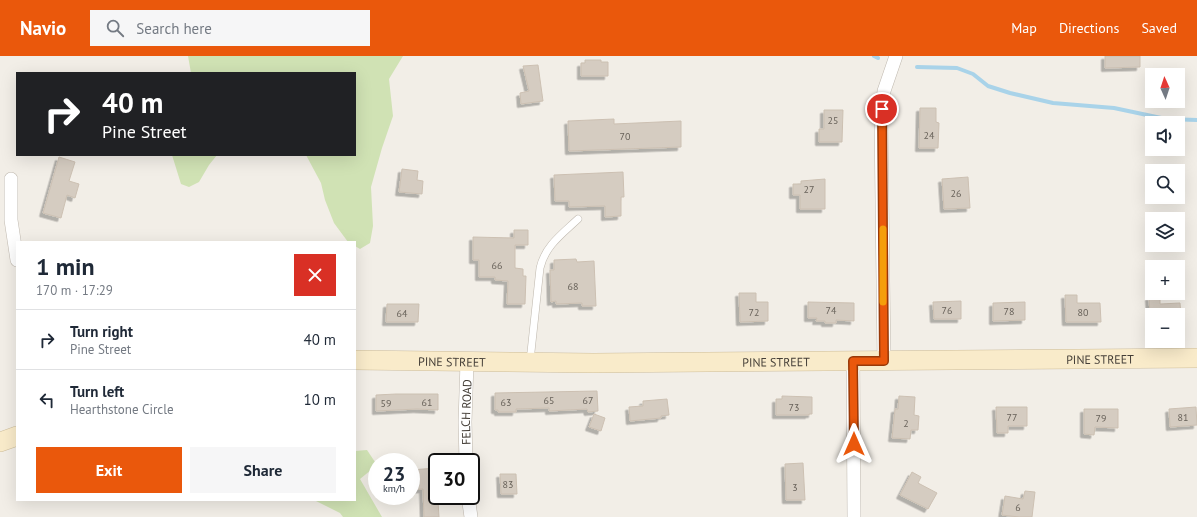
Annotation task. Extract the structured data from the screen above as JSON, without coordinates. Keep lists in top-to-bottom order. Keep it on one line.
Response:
{"streets":{"main road":["PINE STREET"],"street":["FELCH ROAD"]},"crossings":[["PINE STREET","FELCH ROAD"]],"house_numbers":["25","24","70","27","26","66","68","74","76","78","72","80","64","65","67","61","63","59","73","77","81","79","2","83","3","6"],"north":"top","page":{"header":"Navio","search":"Search here","nav":["Map","Directions","Saved"],"map_buttons":["+","−"],"turn":["40 m","Pine Street"],"heading":["1 min","170 m · 17:29"],"list":[{"name":"Turn right","note":"Pine Street","value":"40 m"},{"name":"Turn left","note":"Hearthstone Circle","value":"10 m"}],"buttons":["Exit","Share"],"speed":"23 km/h","limit":"30"}}
